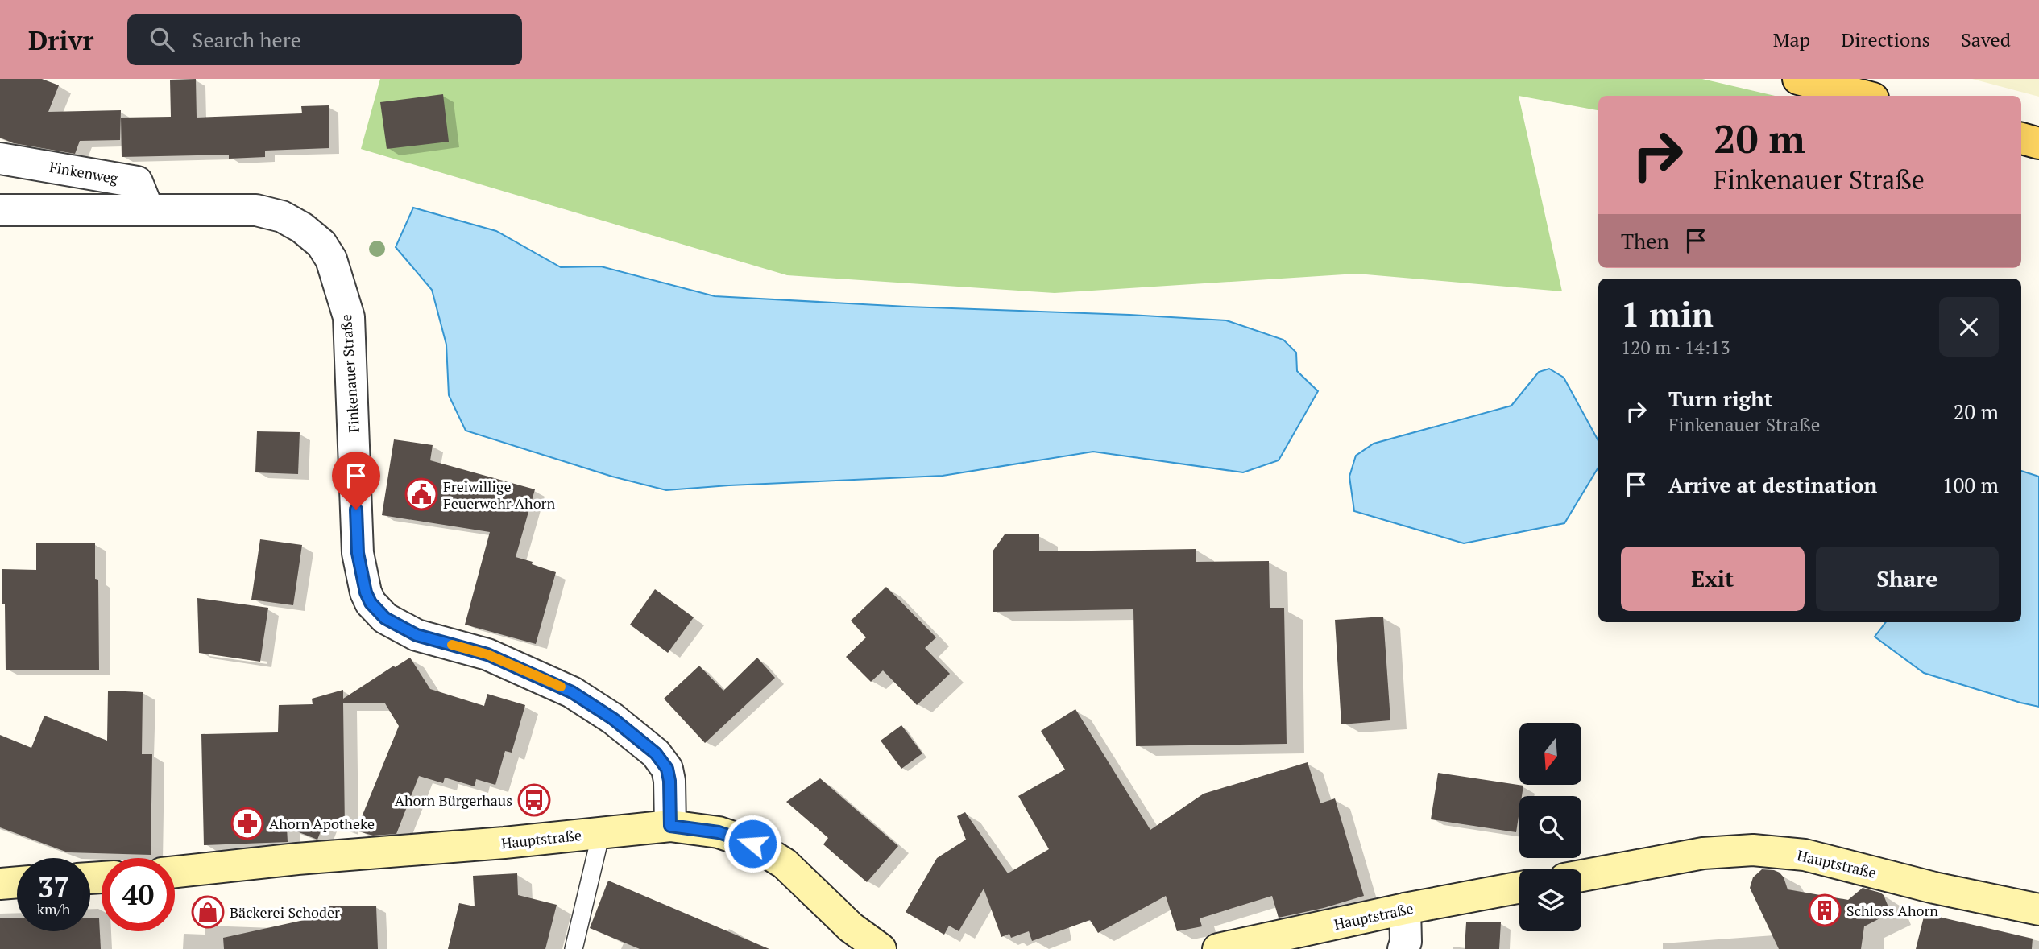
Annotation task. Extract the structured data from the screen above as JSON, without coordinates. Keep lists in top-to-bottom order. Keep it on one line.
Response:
{"streets":{"street":["Finkenweg","Finkenauer Straße","Hauptstraße"]},"crossings":[["Finkenweg","Finkenauer Straße"],["Finkenauer Straße","Hauptstraße"]],"places":{"public building":["Freiwillige Feuerwehr Ahorn"],"bus stop":["Ahorn Bürgerhaus"],"pharmacy":["Ahorn Apotheke"],"building":["Schloss Ahorn"],"shop":["Bäckerei Schoder"]},"north":"bottom","page":{"header":"Drivr","search":"Search here","nav":["Map","Directions","Saved"],"turn":["20 m","Finkenauer Straße"],"then":"Then","heading":["1 min","120 m · 14:13"],"list":[{"name":"Turn right","note":"Finkenauer Straße","value":"20 m"},{"name":"Arrive at destination","value":"100 m"}],"buttons":["Exit","Share"],"speed":"37 km/h","limit":"40"}}
